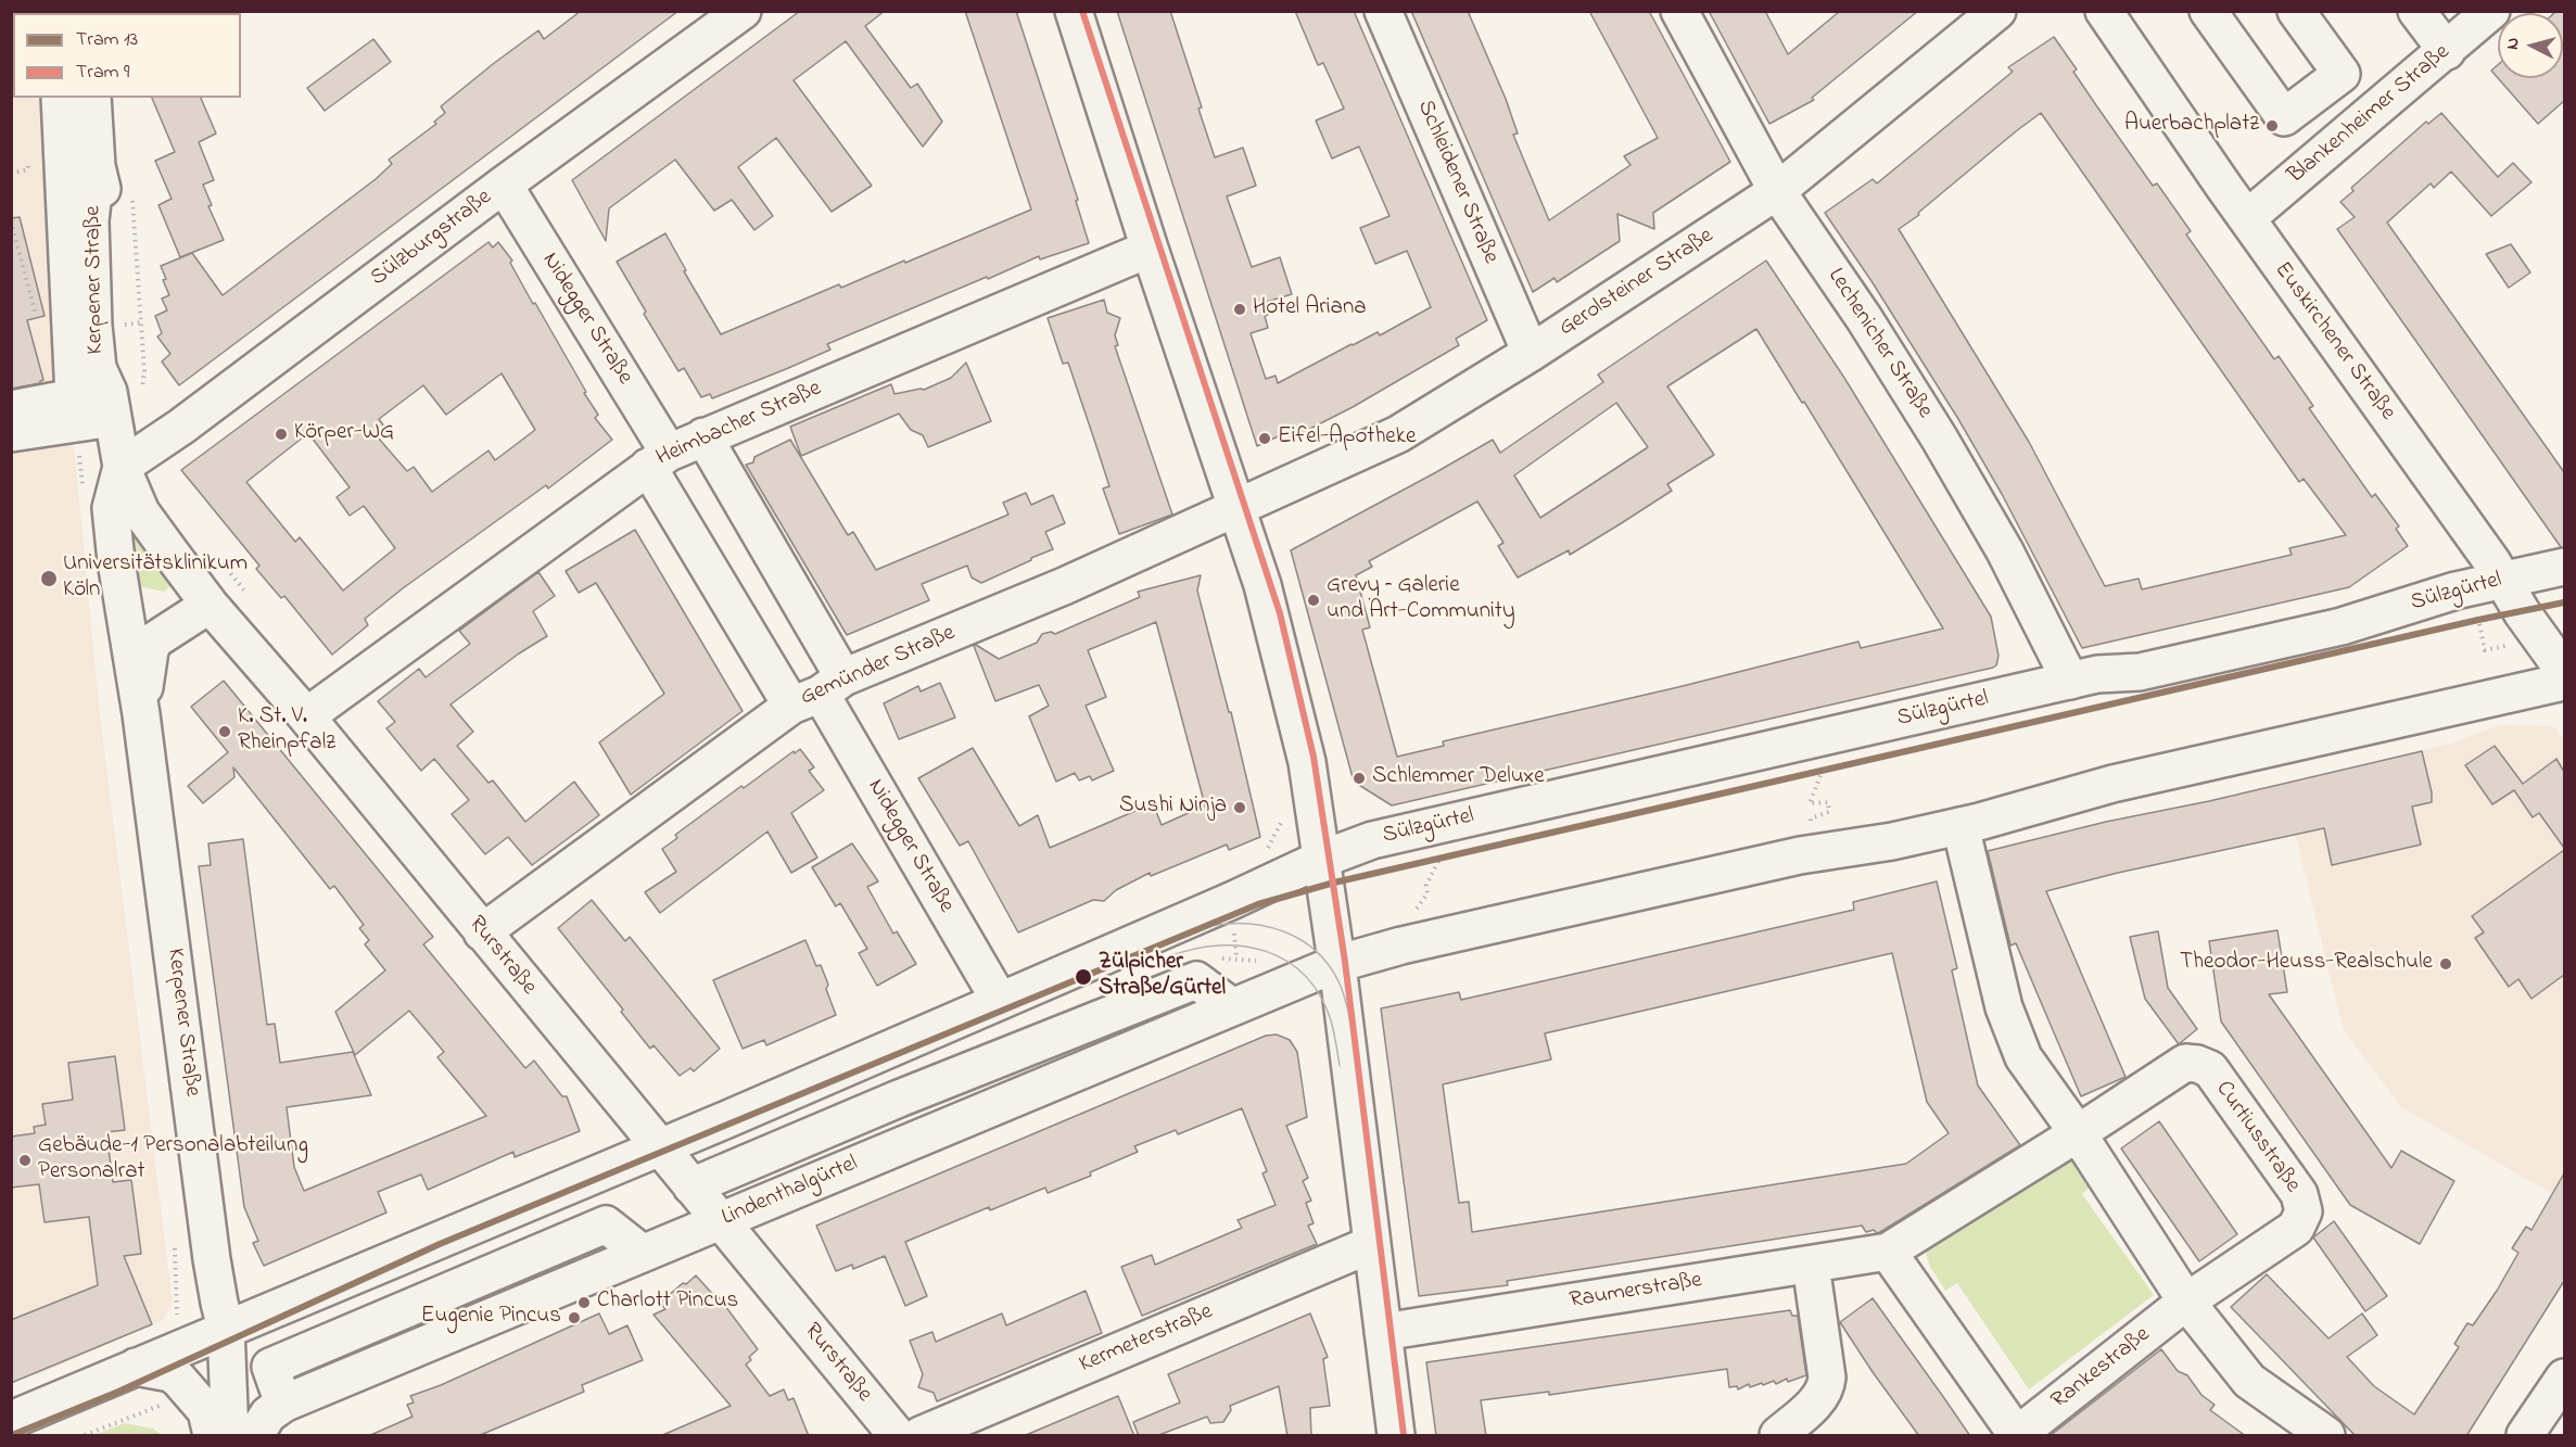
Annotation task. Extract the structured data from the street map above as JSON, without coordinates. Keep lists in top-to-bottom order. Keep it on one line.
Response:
{"streets":{"street":["Blankenheimer Straße","Schleidener Straße","Sülzburgstraße","Kerpener Straße","Gerolsteiner Straße","Nidegger Straße","Euskirchener Straße","Lechenicher Straße","Heimbacher Straße","Sülzgürtel","Gemünder Straße","Rurstraße","Curtiusstraße","Lindenthalgürtel","Raumerstraße","Kermeterstraße","Rankestraße"]},"crossings":[["Blankenheimer Straße","Euskirchener Straße"],["Schleidener Straße","Gerolsteiner Straße"],["Sülzburgstraße","Kerpener Straße"],["Sülzburgstraße","Nidegger Straße"],["Sülzburgstraße","Rurstraße"],["Kerpener Straße","Rurstraße"],["Gerolsteiner Straße","Lechenicher Straße"],["Gerolsteiner Straße","Gemünder Straße"],["Nidegger Straße","Heimbacher Straße"],["Nidegger Straße","Gemünder Straße"],["Euskirchener Straße","Sülzgürtel"],["Lechenicher Straße","Sülzgürtel"],["Heimbacher Straße","Rurstraße"],["Gemünder Straße","Rurstraße"],["Rurstraße","Lindenthalgürtel"],["Curtiusstraße","Raumerstraße"],["Curtiusstraße","Rankestraße"]],"places":["Auerbachplatz","Hotel Ariana","Körper-WG","Eifel-Apotheke","Universitätsklinikum Köln","Grevy – Galerie und Art-Community","K. St. V. Rheinpfalz","Schlemmer Deluxe","Sushi Ninja","Theodor-Heuss-Realschule","Zülpicher Straße/Gürtel","Gebäude-1 Personalabteilung Personalrat","Charlott Pincus","Eugenie Pincus"],"lines":["tram line 9","tram line 13"],"legend":["Tram 13","Tram 9"],"north":"left"}
